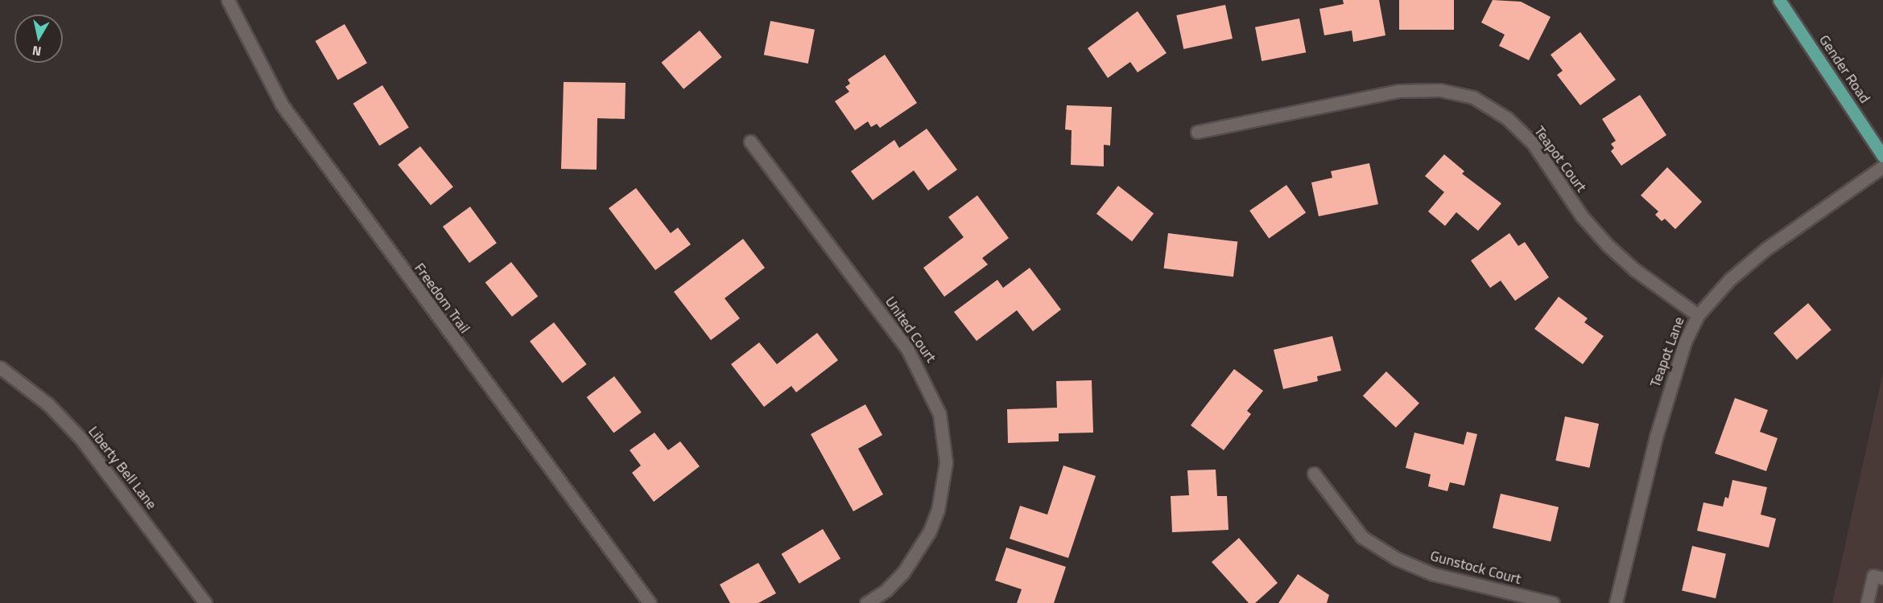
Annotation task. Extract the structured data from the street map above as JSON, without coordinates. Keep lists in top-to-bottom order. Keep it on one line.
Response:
{"streets":{"main road":["Gender Road"],"street":["Teapot Court","Freedom Trail","United Court","Teapot Lane","Liberty Bell Lane","Gunstock Court"]},"crossings":[["Teapot Court","Teapot Lane"]],"north":"bottom"}
